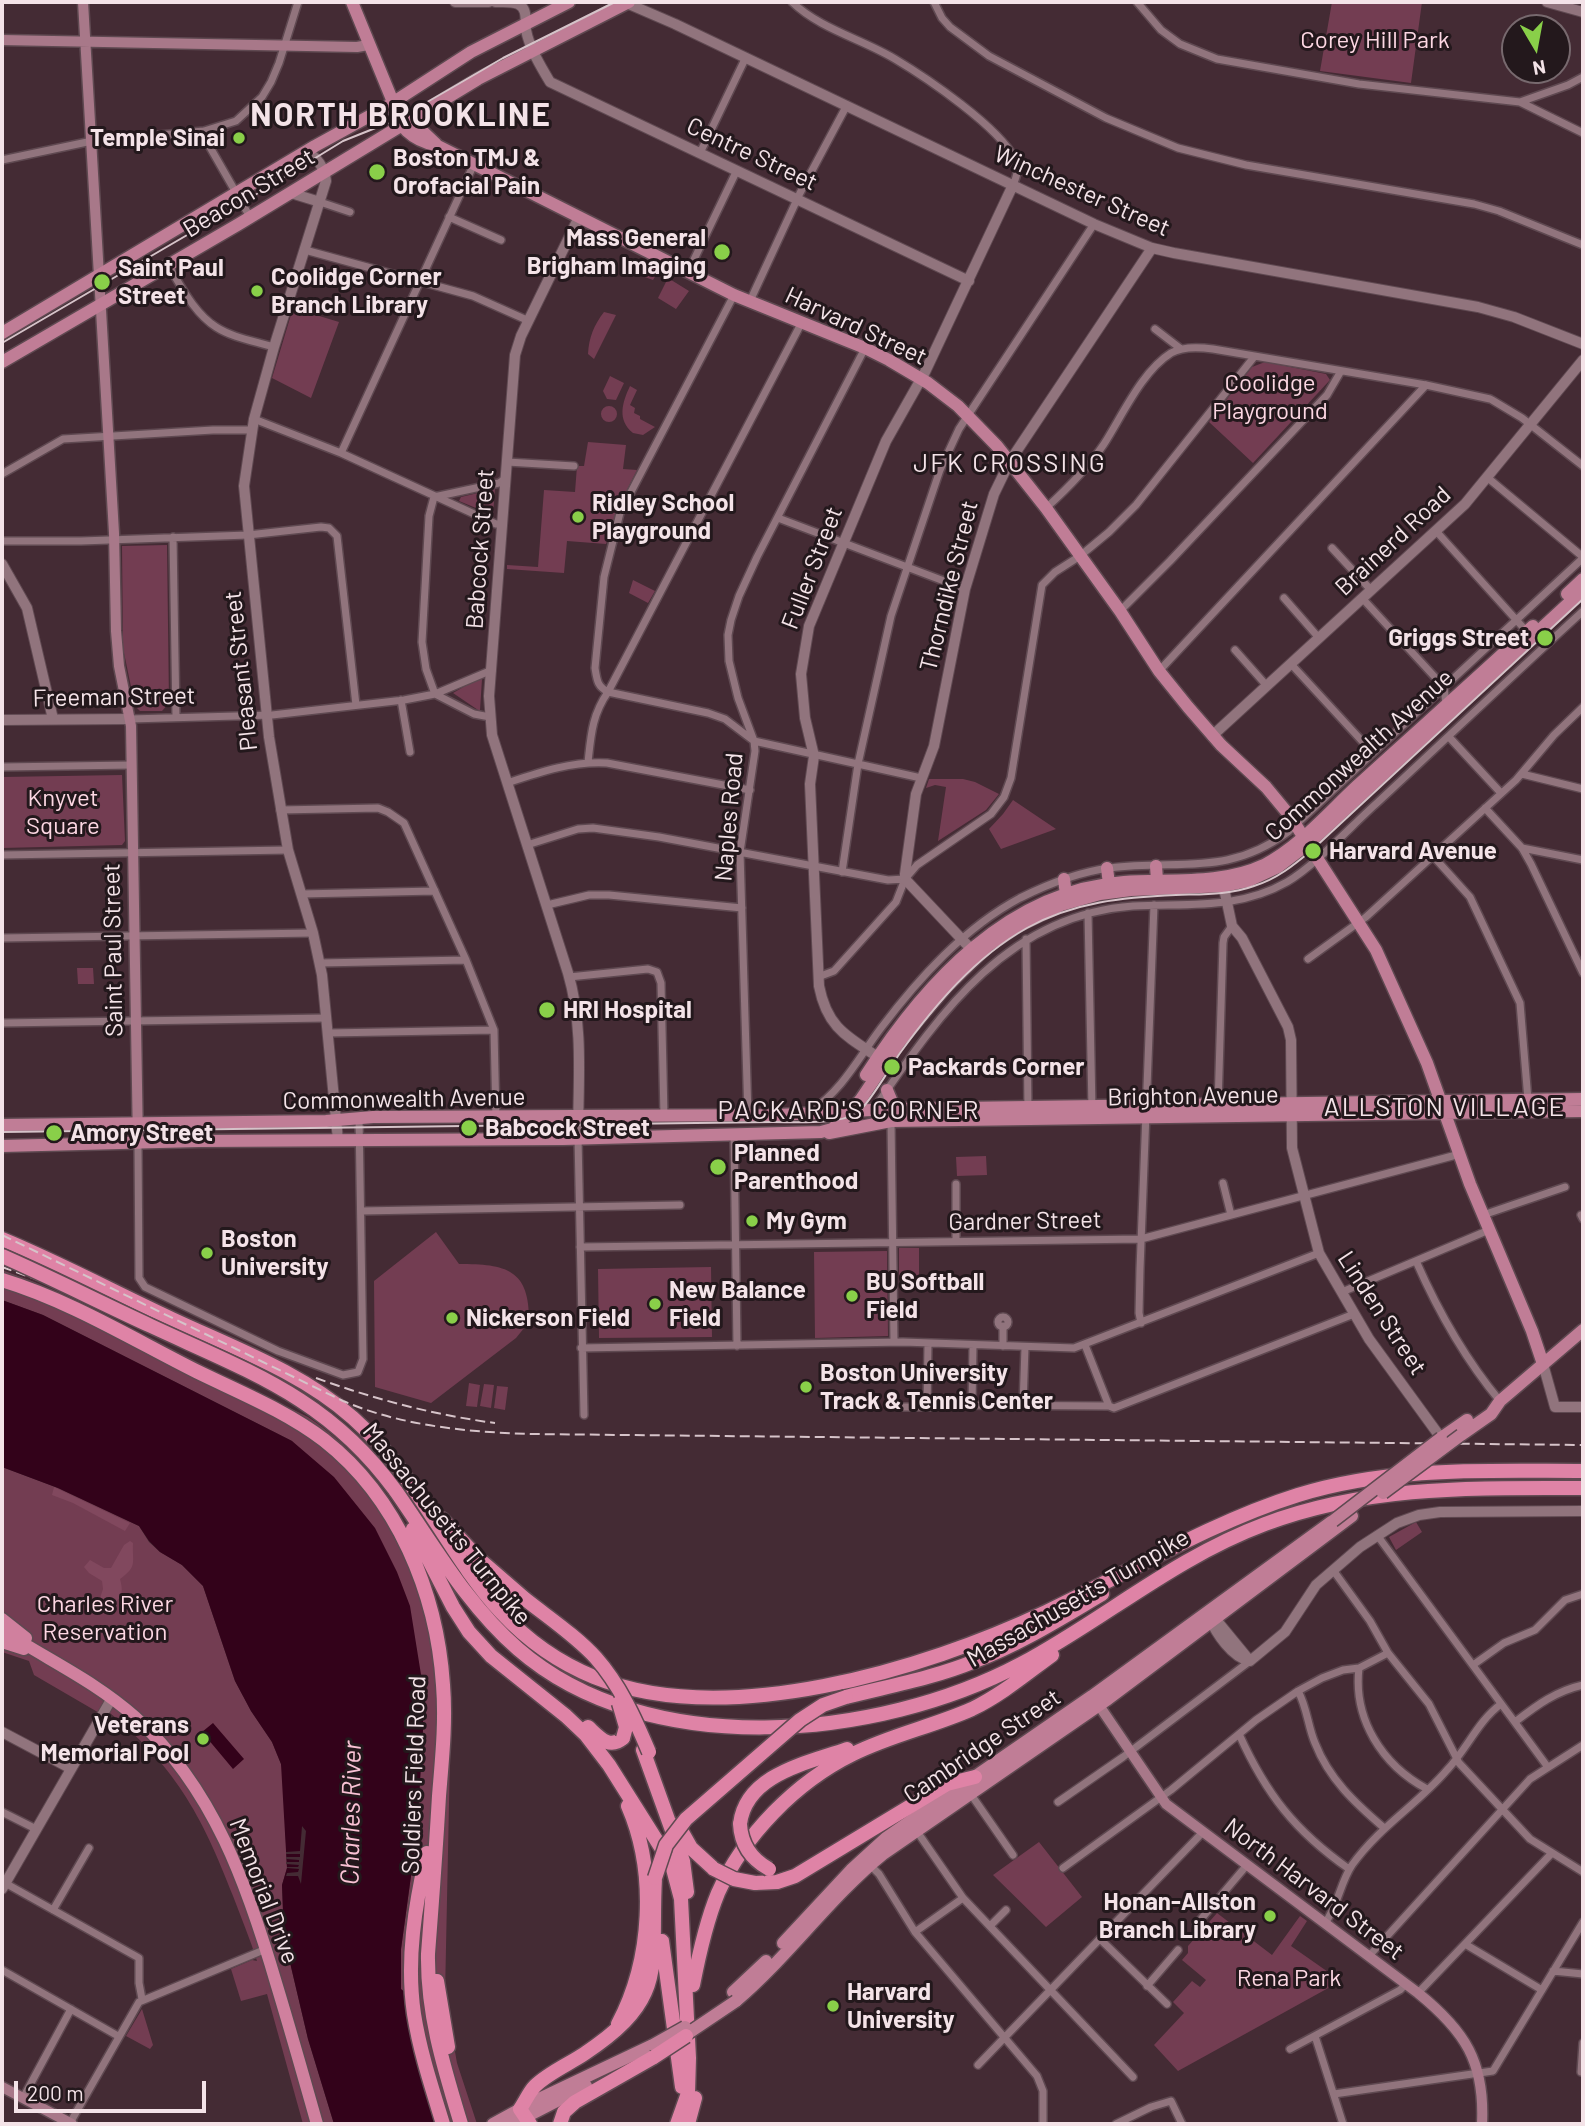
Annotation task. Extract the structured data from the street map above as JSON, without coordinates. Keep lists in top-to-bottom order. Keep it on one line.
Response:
{"streets":{"highway":["Massachusetts Turnpike","Soldiers Field Road","Memorial Drive"],"main road":["Beacon Street","Harvard Street","Commonwealth Avenue","Saint Paul Street","Brighton Avenue","Cambridge Street","North Harvard Street"],"street":["Centre Street","Winchester Street","Brainerd Road","Babcock Street","Fuller Street","Thorndike Street","Pleasant Street","Freeman Street","Naples Road","Gardner Street","Linden Street"]},"crossings":[["Centre Street","Beacon Street"],["Centre Street","Fuller Street"],["Winchester Street","Beacon Street"],["Winchester Street","Fuller Street"],["Winchester Street","Thorndike Street"],["Beacon Street","Harvard Street"],["Beacon Street","Pleasant Street"],["Beacon Street","Saint Paul Street"],["Harvard Street","Brainerd Road"],["Harvard Street","Babcock Street"],["Harvard Street","Fuller Street"],["Harvard Street","Thorndike Street"],["Harvard Street","Naples Road"],["Babcock Street","Freeman Street"],["Babcock Street","Commonwealth Avenue"],["Fuller Street","Commonwealth Avenue"],["Pleasant Street","Freeman Street"],["Pleasant Street","Commonwealth Avenue"],["Freeman Street","Saint Paul Street"],["Commonwealth Avenue","Naples Road"],["Commonwealth Avenue","Saint Paul Street"],["Commonwealth Avenue","Brighton Avenue"],["Brighton Avenue","Linden Street"],["Gardner Street","Linden Street"],["Linden Street","Cambridge Street"],["Cambridge Street","North Harvard Street"]],"districts":["NORTH BROOKLINE","JFK CROSSING","ALLSTON VILLAGE","PACKARD'S CORNER"],"water":["Charles River"],"parks":["Corey Hill Park","Coolidge Playground","Knyvet Square","Charles River Reservation","Rena Park"],"places":["Temple Sinai","Boston TMJ & Orofacial Pain","Mass General Brigham Imaging","Saint Paul Street","Coolidge Corner Branch Library","Ridley School Playground","Griggs Street","Harvard Avenue","HRI Hospital","Packards Corner","Babcock Street","Amory Street","Planned Parenthood","My Gym","Boston University","BU Softball Field","New Balance Field","Nickerson Field","Boston University Track & Tennis Center","Veterans Memorial Pool","Honan-Allston Branch Library","Harvard University"],"scale_bar":"200 m","north":"bottom"}
